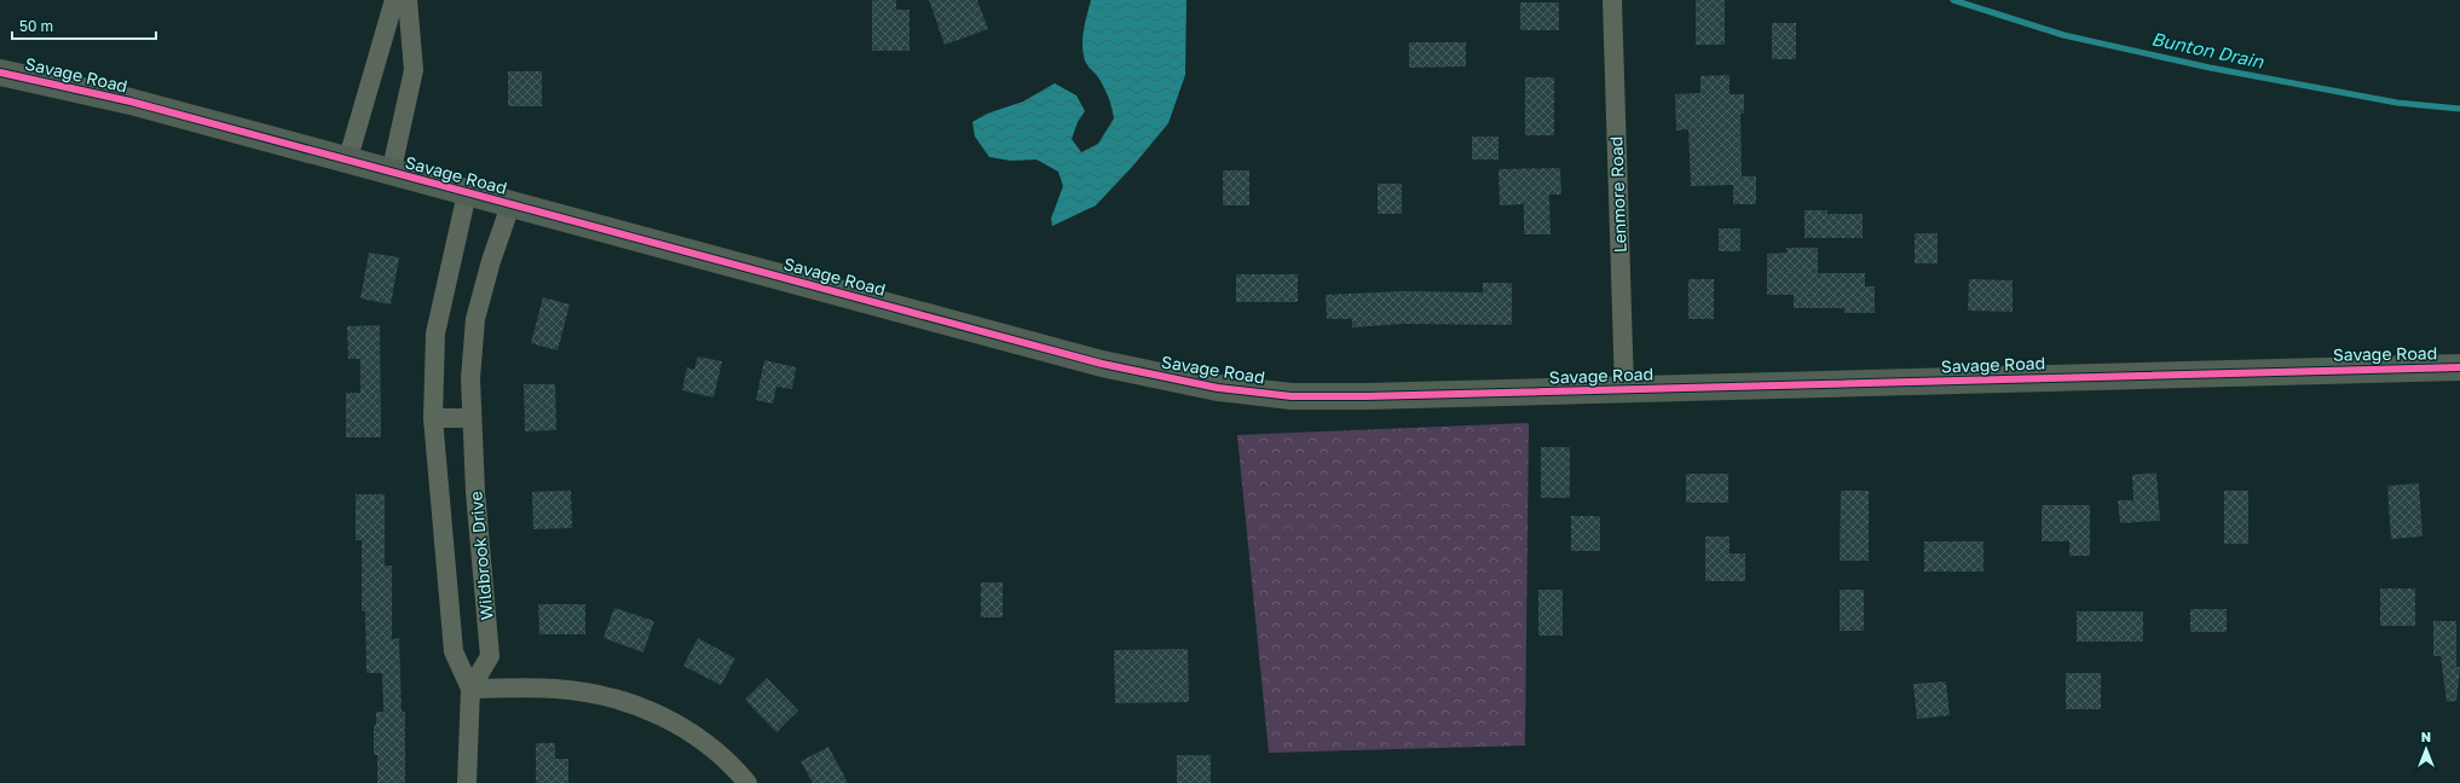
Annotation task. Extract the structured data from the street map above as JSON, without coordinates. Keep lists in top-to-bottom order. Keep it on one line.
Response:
{"streets":{"street":["Savage Road","Lenmore Road","Wildbrook Drive"]},"crossings":[["Savage Road","Lenmore Road"],["Savage Road","Wildbrook Drive"]],"water":["Bunton Drain"],"scale_bar":"50 m","north":"top"}
